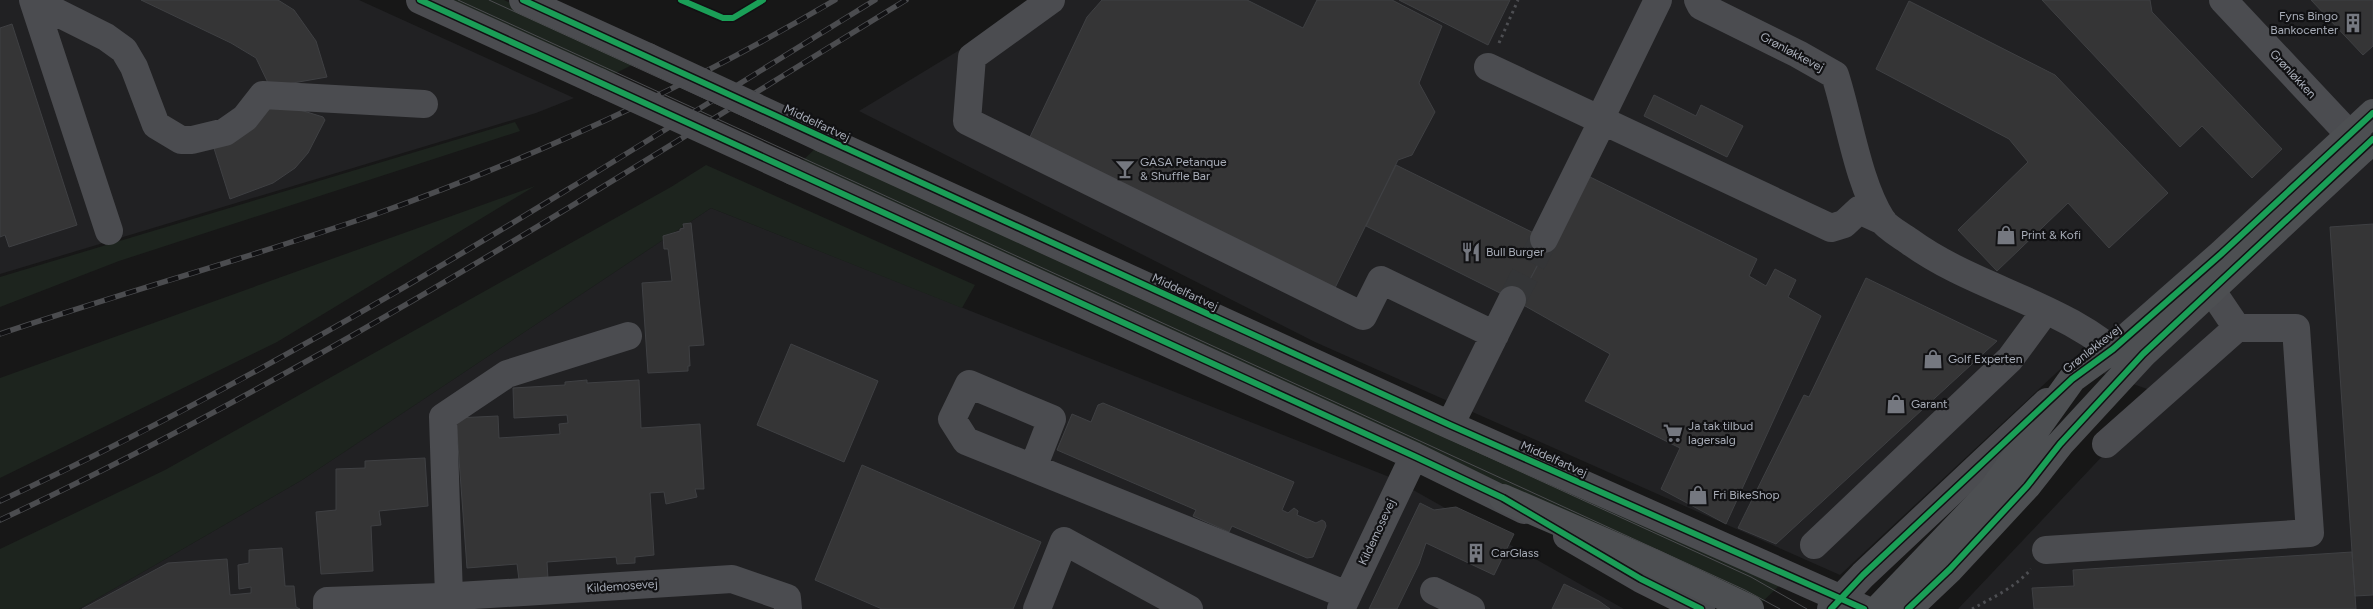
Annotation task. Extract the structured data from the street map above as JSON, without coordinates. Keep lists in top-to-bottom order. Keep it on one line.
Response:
{"streets":{"main road":["Grønløkkevej"],"street":["Grønløkken","Middelfartvej","Kildemosevej"]},"crossings":[["Grønløkkevej","Grønløkken"],["Grønløkkevej","Middelfartvej"]],"places":{"building":["Fyns Bingo Bankocenter","CarGlass"],"bar":["GASA Petanque & Shuffle Bar"],"shop":["Print & Kofi","Golf Experten","Garant","Fri BikeShop"],"restaurant":["Bull Burger"],"supermarket":["Ja tak tilbud lagersalg"]}}
